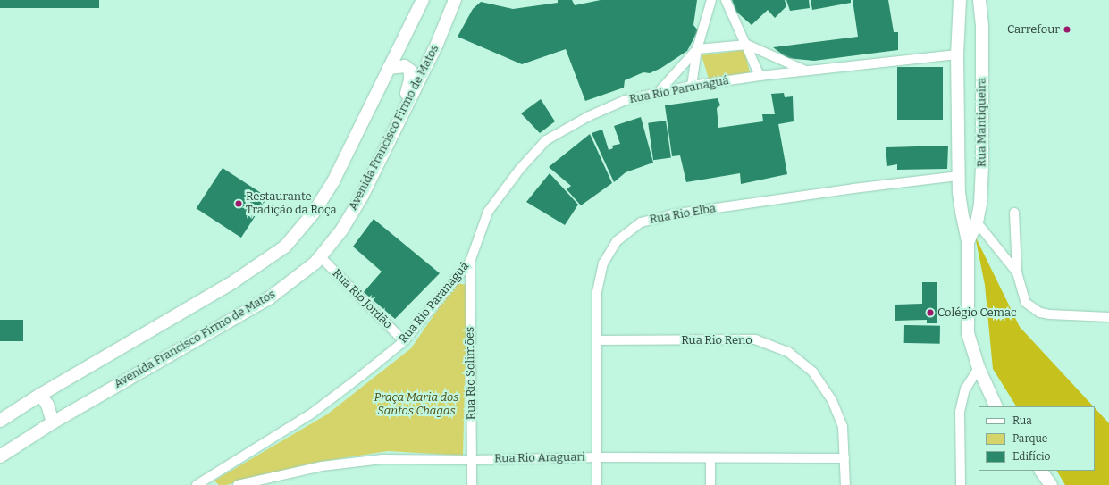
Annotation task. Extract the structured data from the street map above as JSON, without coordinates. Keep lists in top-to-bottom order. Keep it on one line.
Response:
{"streets":{"street":["Rua Rio Paranaguá","Rua Mantiqueira","Avenida Francisco Firmo de Matos","Rua Rio Elba","Rua Rio Jordão","Rua Rio Reno","Rua Rio Solimões","Rua Rio Araguari"]},"crossings":[["Rua Rio Paranaguá","Rua Mantiqueira"],["Rua Rio Paranaguá","Rua Rio Jordão"],["Rua Rio Paranaguá","Rua Rio Solimões"],["Rua Mantiqueira","Rua Rio Elba"],["Avenida Francisco Firmo de Matos","Rua Rio Jordão"],["Rua Rio Elba","Rua Rio Reno"],["Rua Rio Elba","Rua Rio Araguari"],["Rua Rio Reno","Rua Rio Araguari"],["Rua Rio Solimões","Rua Rio Araguari"]],"parks":["Praça Maria dos Santos Chagas"],"places":["Carrefour","Restaurante Tradição da Roça","Colégio Cemac"],"legend":["Rua","Parque","Edifício"]}
